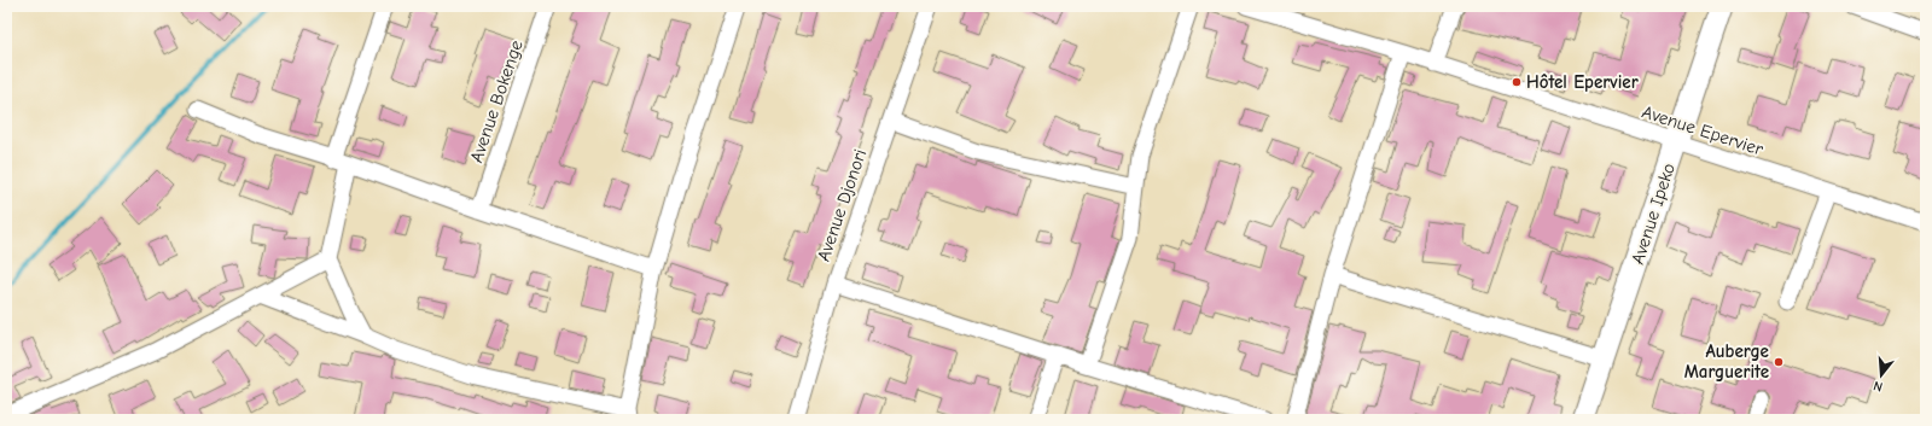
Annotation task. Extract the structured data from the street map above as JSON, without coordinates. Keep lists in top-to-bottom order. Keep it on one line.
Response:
{"streets":{"street":["Avenue Bokenge","Avenue Epervier","Avenue Djonori","Avenue Ipeko"]},"crossings":[["Avenue Epervier","Avenue Ipeko"]],"places":["Hôtel Epervier","Auberge Marguerite"],"north":"bottom"}
